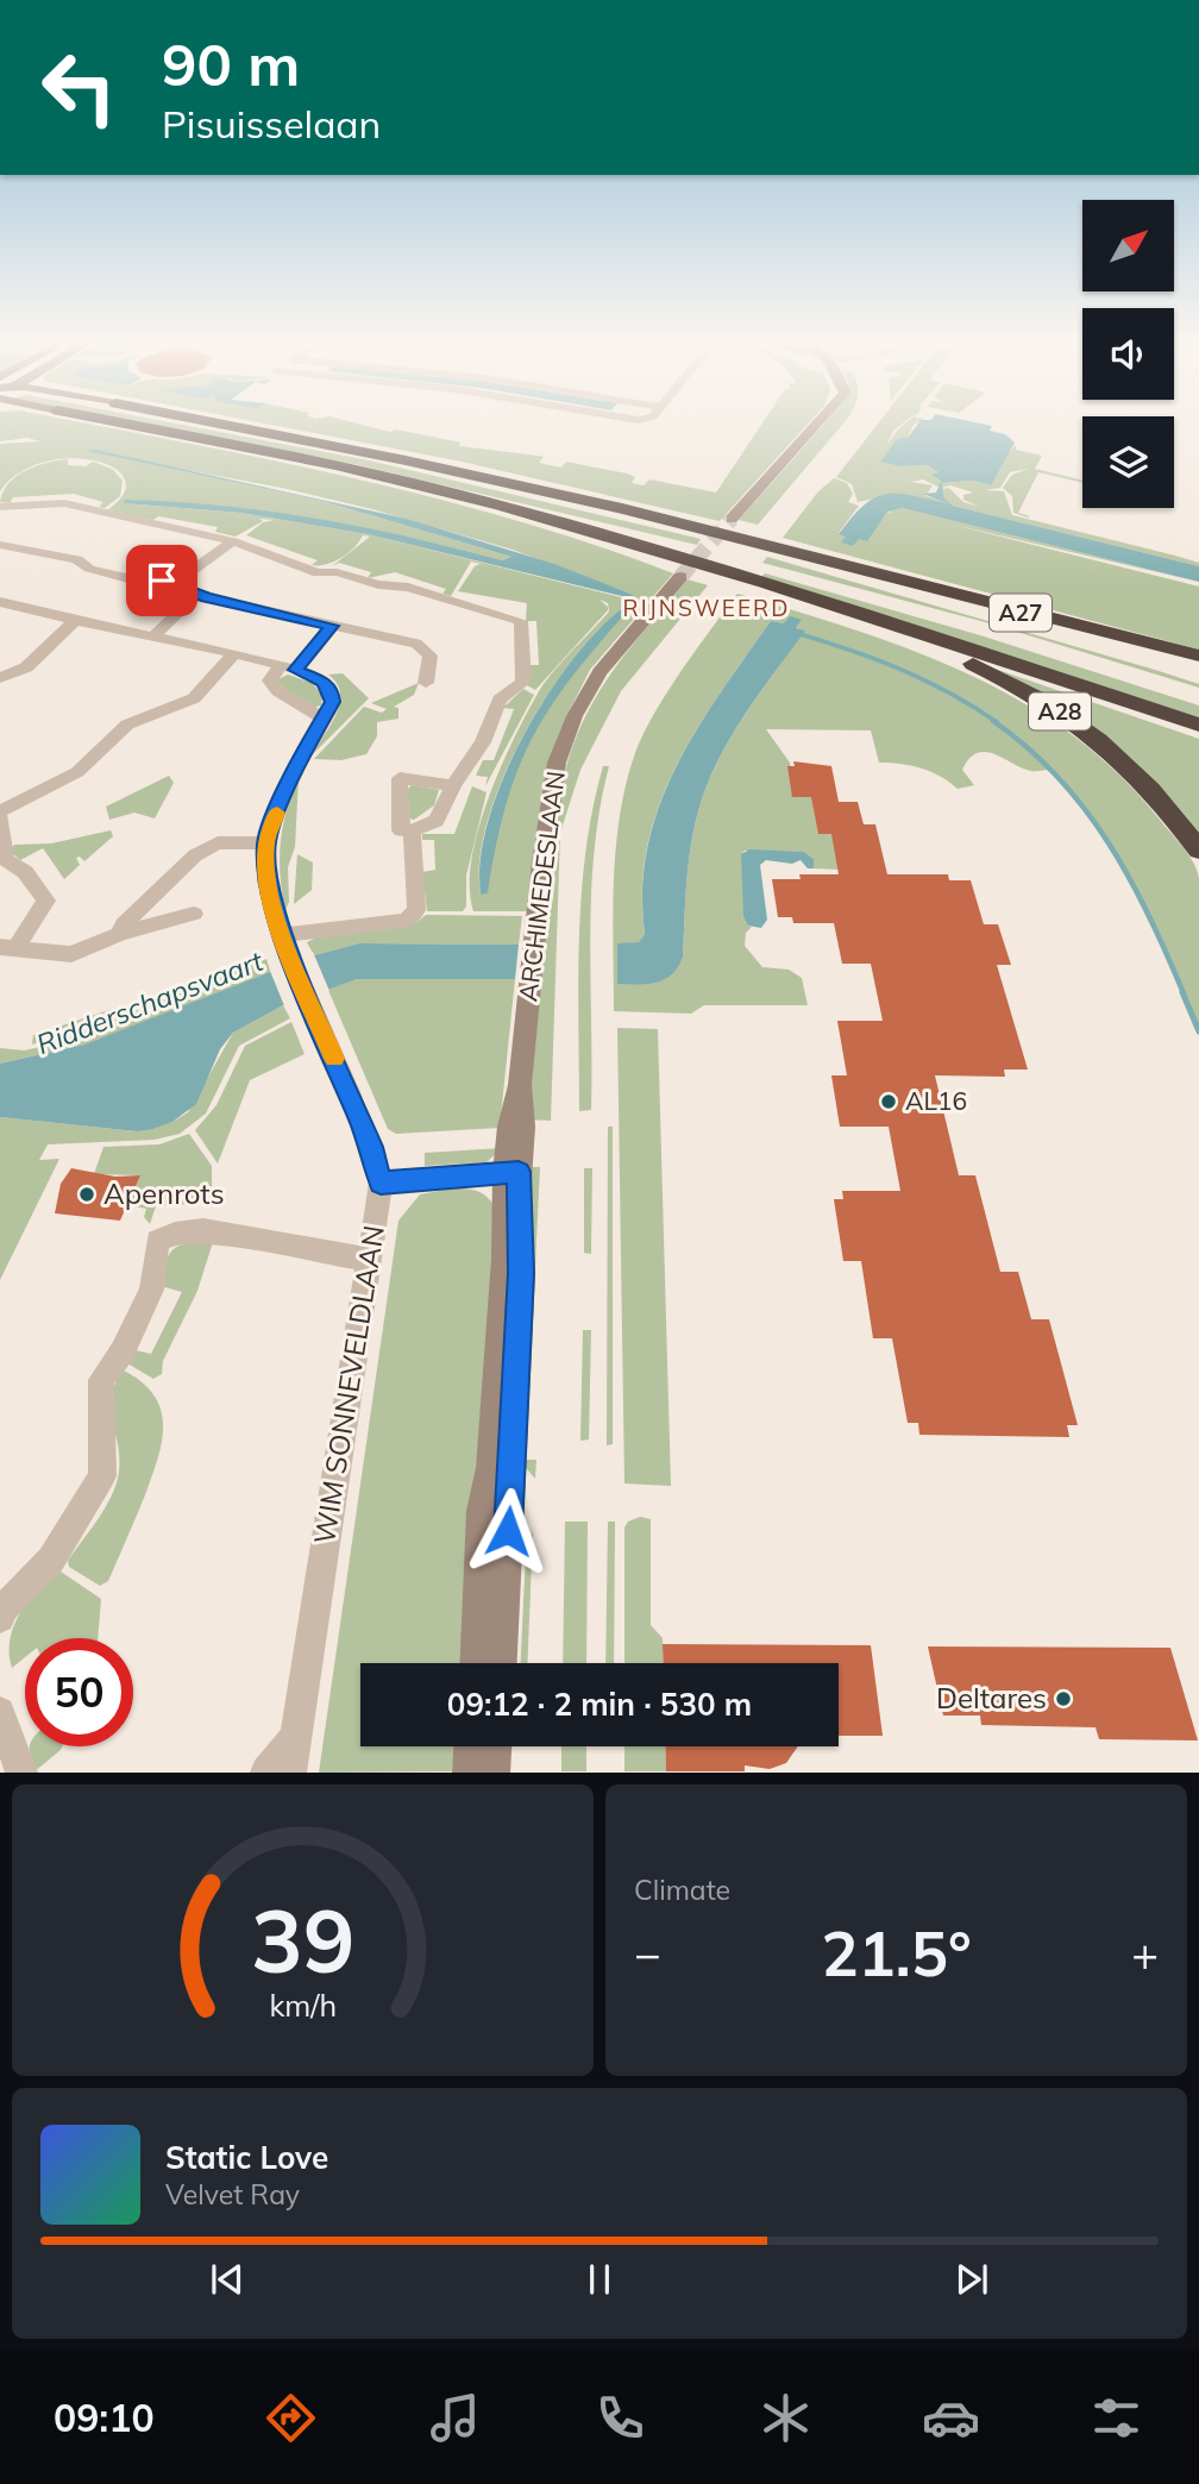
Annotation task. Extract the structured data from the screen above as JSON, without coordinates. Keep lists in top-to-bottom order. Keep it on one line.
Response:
{"streets":{"highway":["A27","A28"],"main road":["ARCHIMEDESLAAN"],"street":["WIM SONNEVELDLAAN"]},"districts":["RIJNSWEERD"],"water":["Ridderschapsvaart"],"places":["AL16","Apenrots","Deltares"],"north":"top right","page":{"turn":["90 m","Pisuisselaan"],"limit":"50","trip":"09:12 · 2 min · 530 m","tile":"Climate","heat":["−","21.5°","+"],"song":["Static Love","Velvet Ray"],"tabs":"09:10","gauge":["39","km/h"]}}
